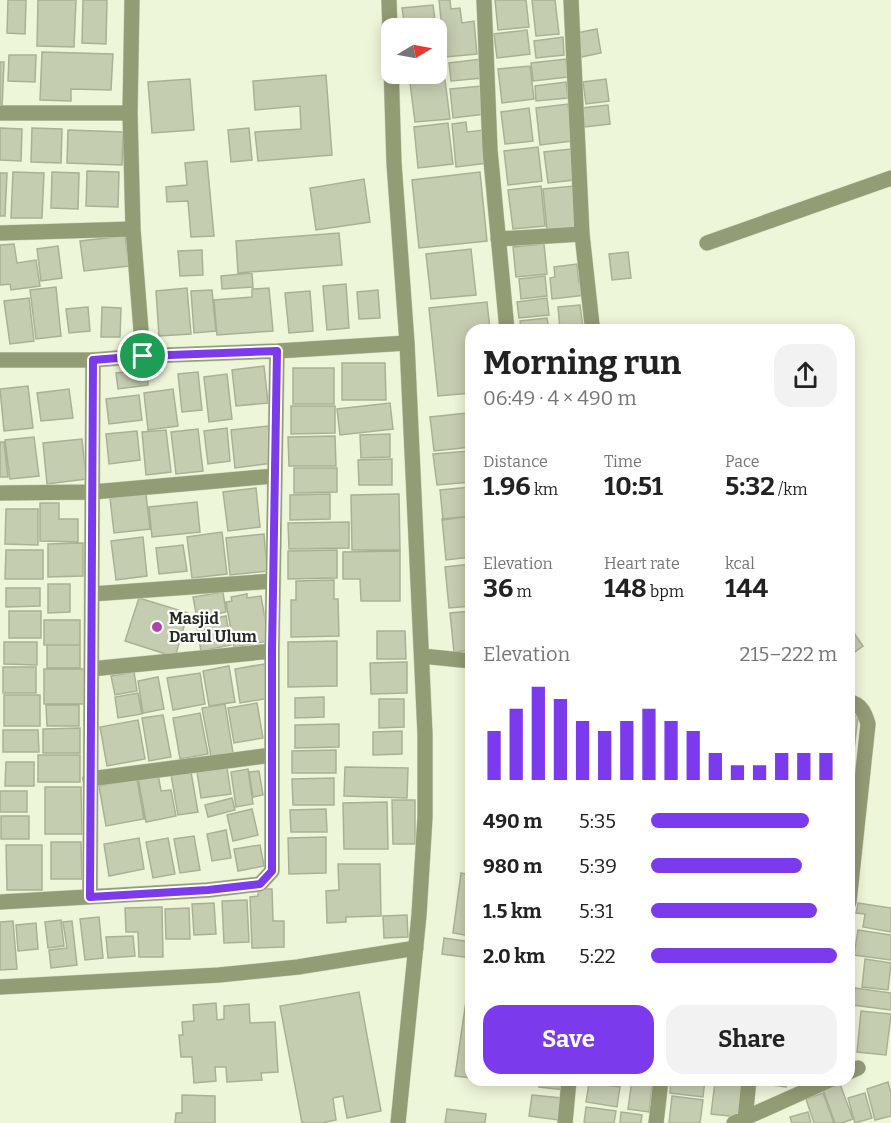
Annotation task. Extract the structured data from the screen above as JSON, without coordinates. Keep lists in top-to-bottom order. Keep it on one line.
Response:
{"places":["Masjid Darul Ulum"],"north":"right","page":{"heading":["Morning run","06:49 · 4 × 490 m"],"stats":[["Distance","1.96 km"],["Time","10:51"],["Pace","5:32 /km"],["Elevation","36 m"],["Heart rate","148 bpm"],["kcal","144"]],"chart":["Elevation","215–222 m"],"list":[{"name":"490 m","note":"5:35"},{"name":"980 m","note":"5:39"},{"name":"1.5 km","note":"5:31"},{"name":"2.0 km","note":"5:22"}],"buttons":["Save","Share"]}}
